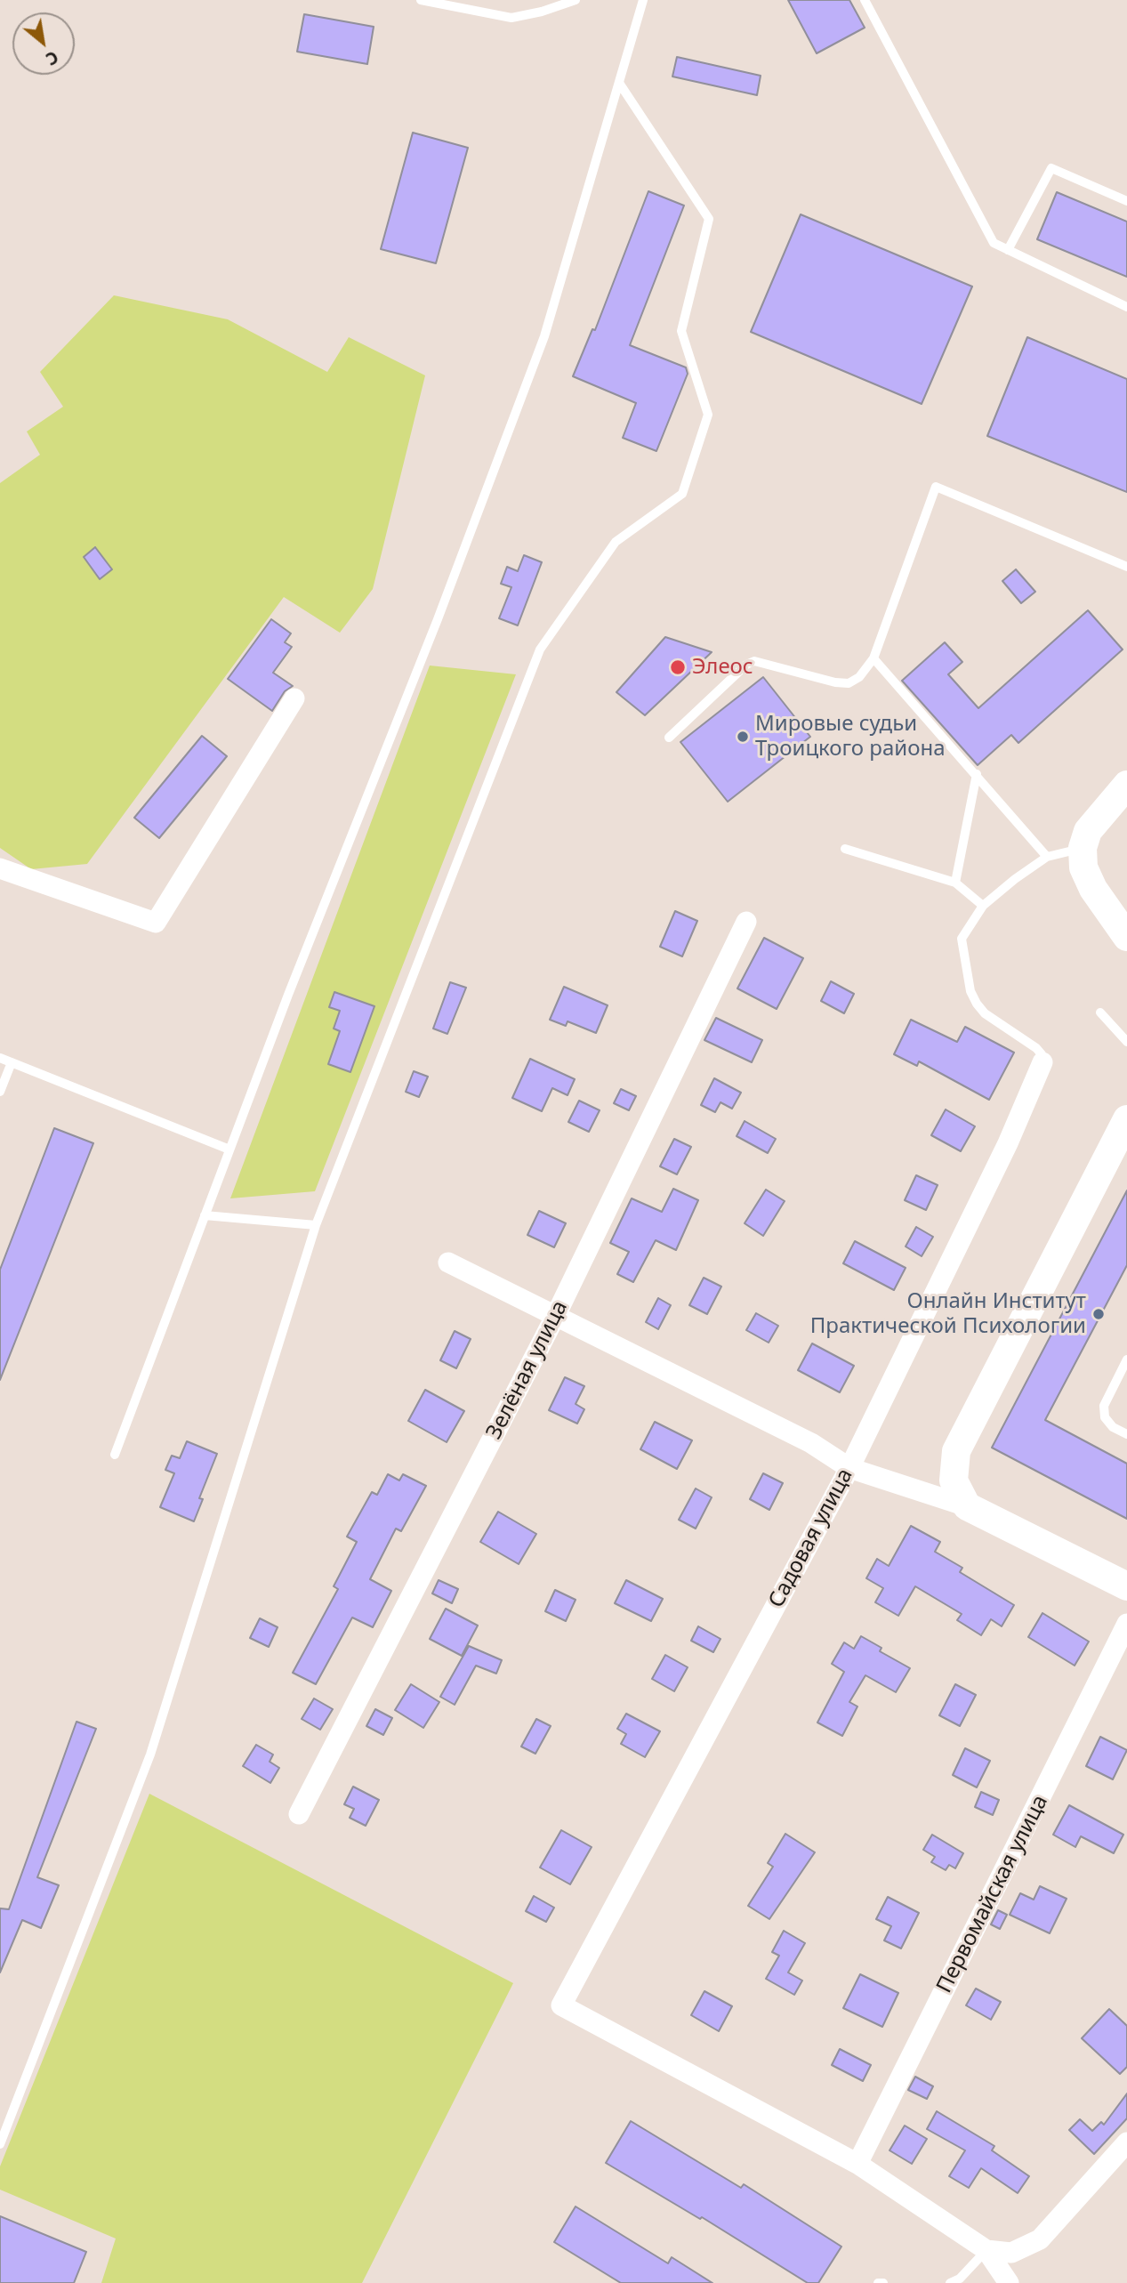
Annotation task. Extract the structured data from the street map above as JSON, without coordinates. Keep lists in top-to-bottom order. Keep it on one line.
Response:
{"streets":{"street":["Зелёная улица","Садовая улица","Первомайская улица"]},"crossings":[["Садовая улица","Первомайская улица"]],"places":["Элеос","Мировые судьи Троицкого района","Онлайн Институт Практической Психологии"],"north":"bottom right"}
